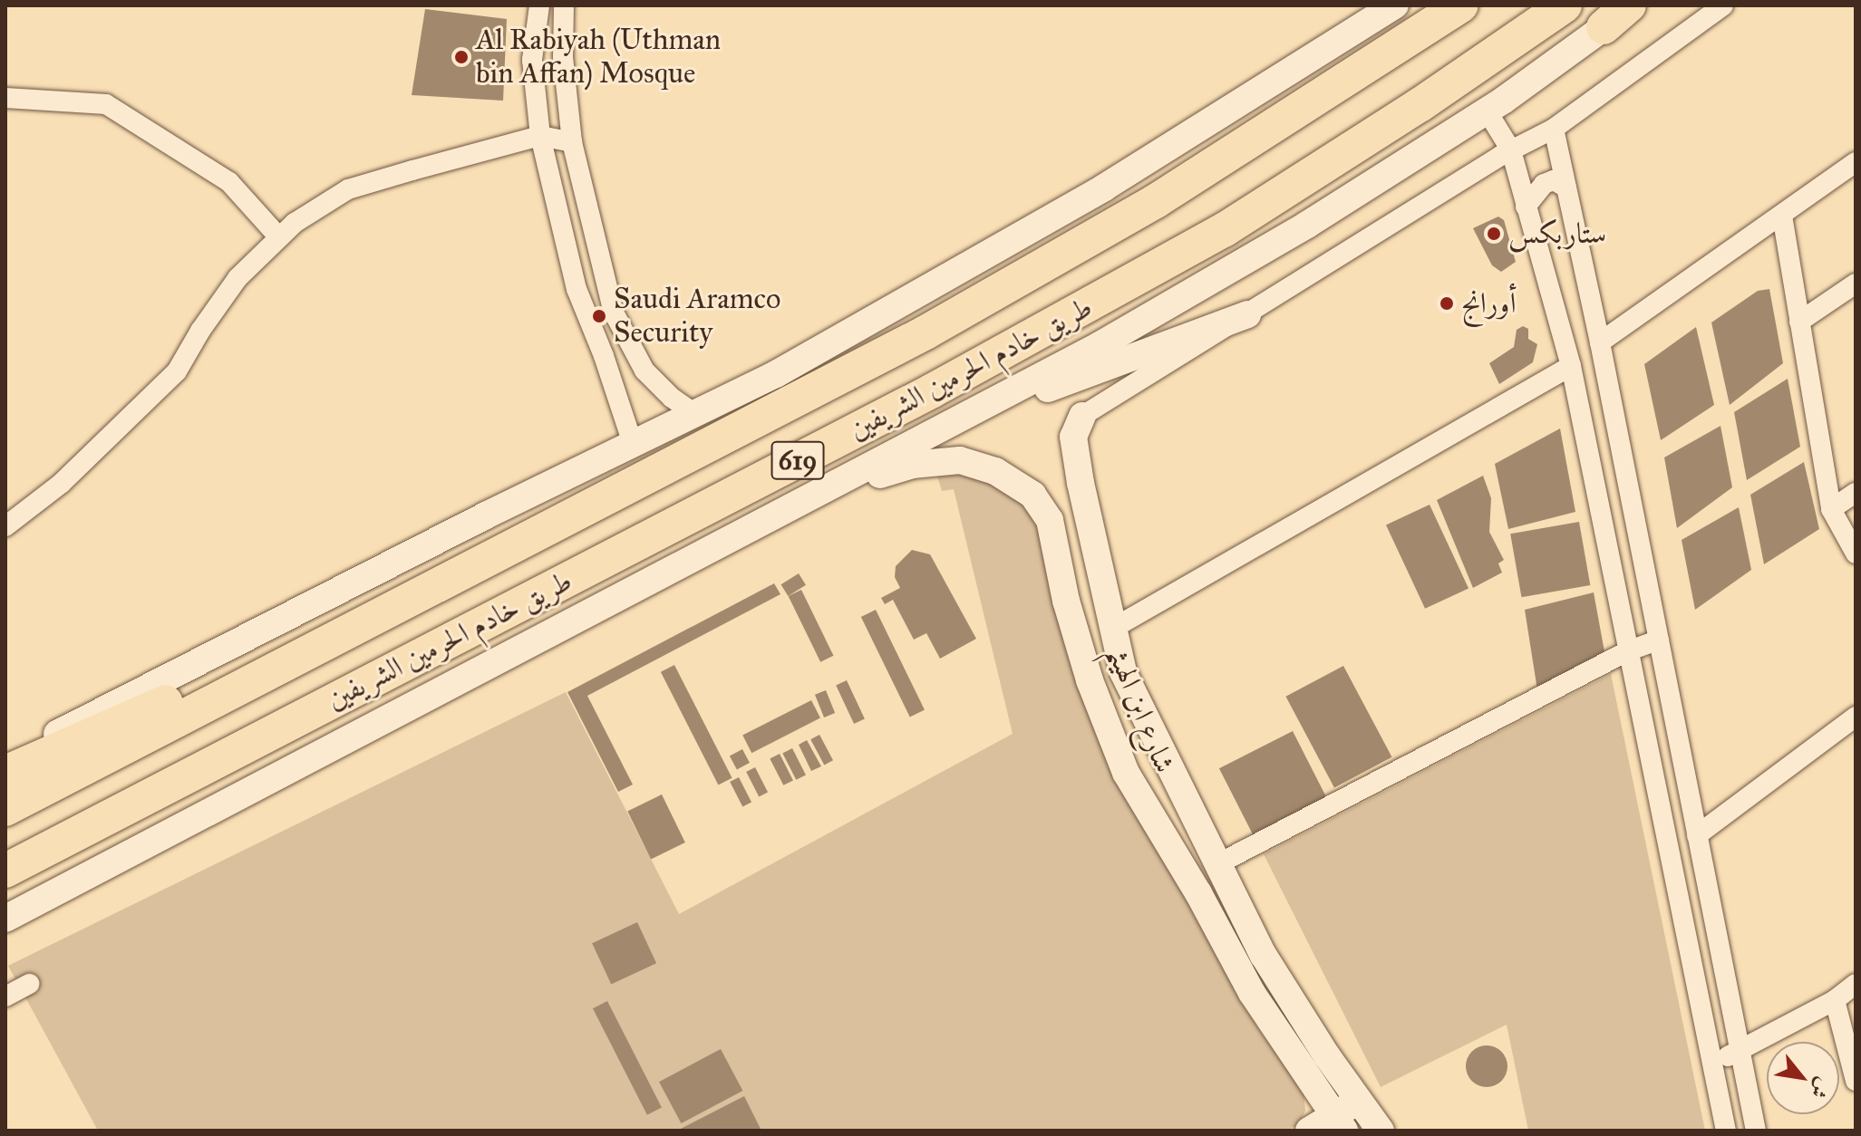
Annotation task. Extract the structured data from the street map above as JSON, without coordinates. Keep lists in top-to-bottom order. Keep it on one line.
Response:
{"streets":{"highway":["طريق خادم الحرمين الشريفين","619"],"main road":["شارع ابن الهيثم"]},"places":["Al Rabiyah (Uthman bin Affan) Mosque","ستاربكس","أورانج","Saudi Aramco Security"],"north":"bottom right"}
